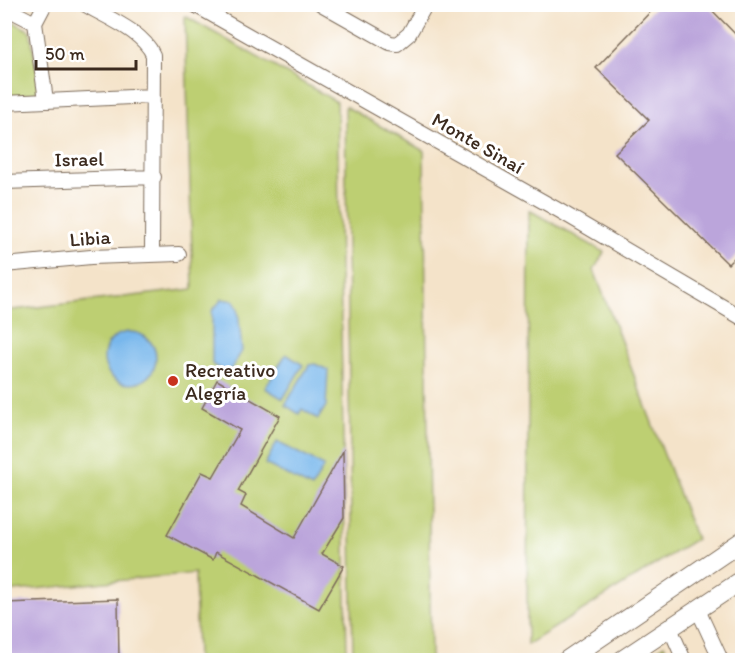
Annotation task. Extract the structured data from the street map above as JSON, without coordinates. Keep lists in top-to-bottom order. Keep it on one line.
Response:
{"streets":{"street":["Monte Sinaí","Israel","Libia"]},"places":["Recreativo Alegría"],"scale_bar":"50 m"}
